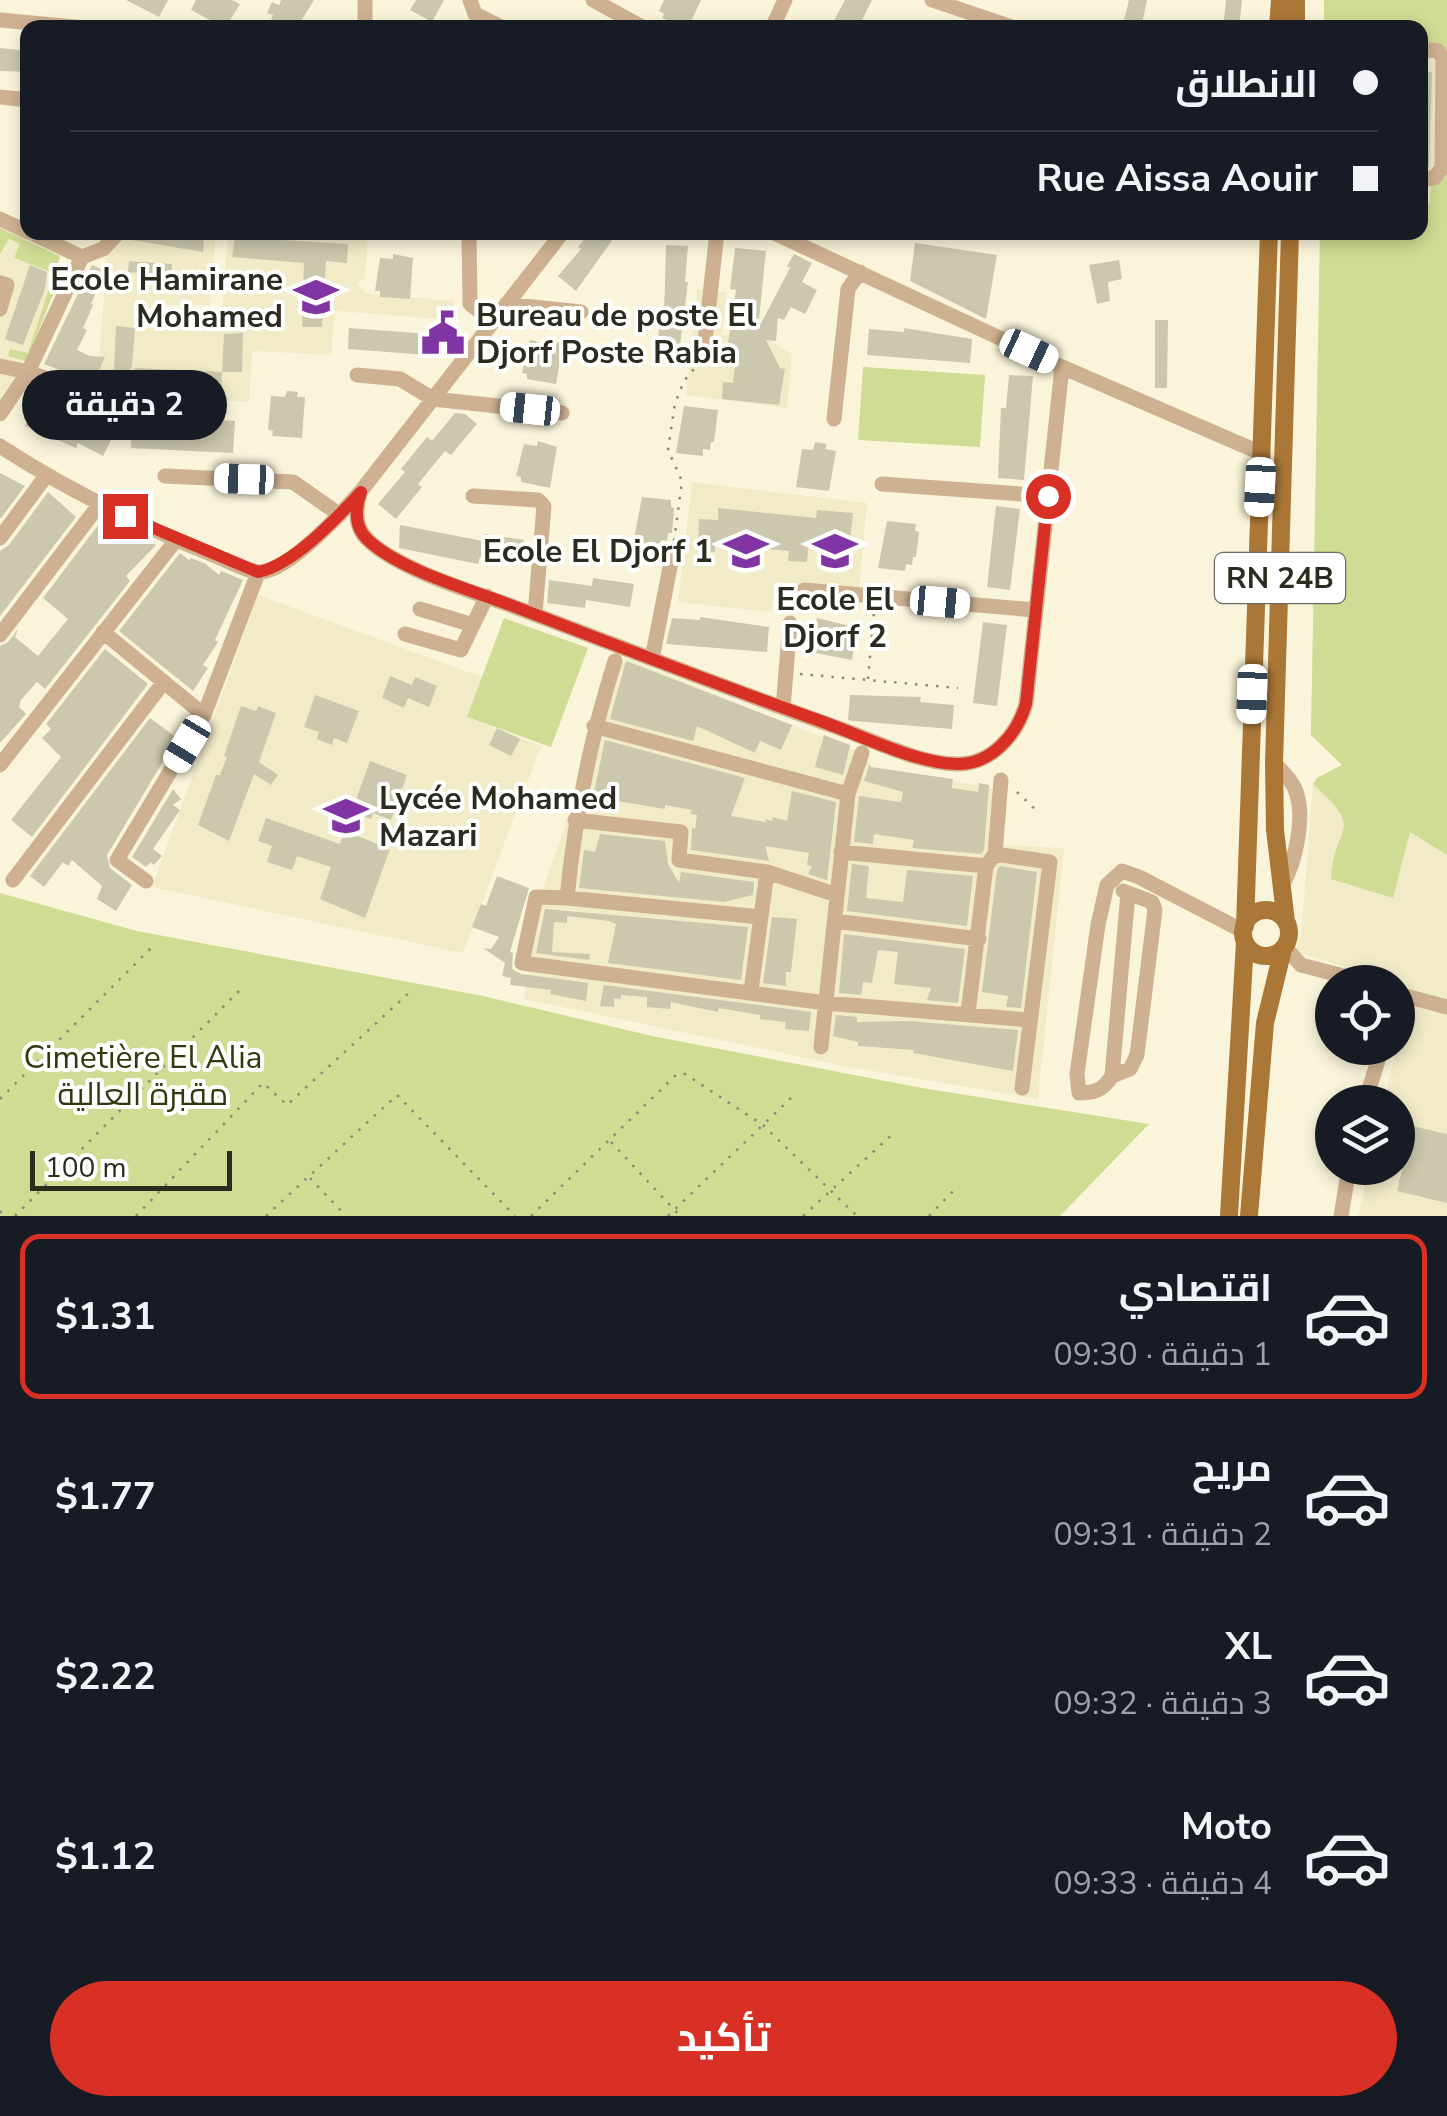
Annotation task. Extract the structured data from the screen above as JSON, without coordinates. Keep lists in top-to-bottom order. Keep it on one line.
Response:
{"streets":{"main road":["RN 24B"]},"parks":["Cimetière El Alia مقبرة العالية"],"places":{"school or university":["Ecole Hamirane Mohamed","Ecole El Djorf 1","Ecole El Djorf 2","Lycée Mohamed Mazari"],"public building":["Bureau de poste El Djorf Poste Rabia"]},"scale_bar":"100 m","page":{"banner":["الانطلاق","Rue Aissa Aouir"],"bubble":"2 دقيقة","scale":"100 m","list":[{"name":"اقتصادي","note":"1 دقيقة · 09:30","value":"$1.31"},{"name":"مريح","note":"2 دقيقة · 09:31","value":"$1.77"},{"name":"XL","note":"3 دقيقة · 09:32","value":"$2.22"},{"name":"Moto","note":"4 دقيقة · 09:33","value":"$1.12"}],"buttons":"تأكيد"}}
